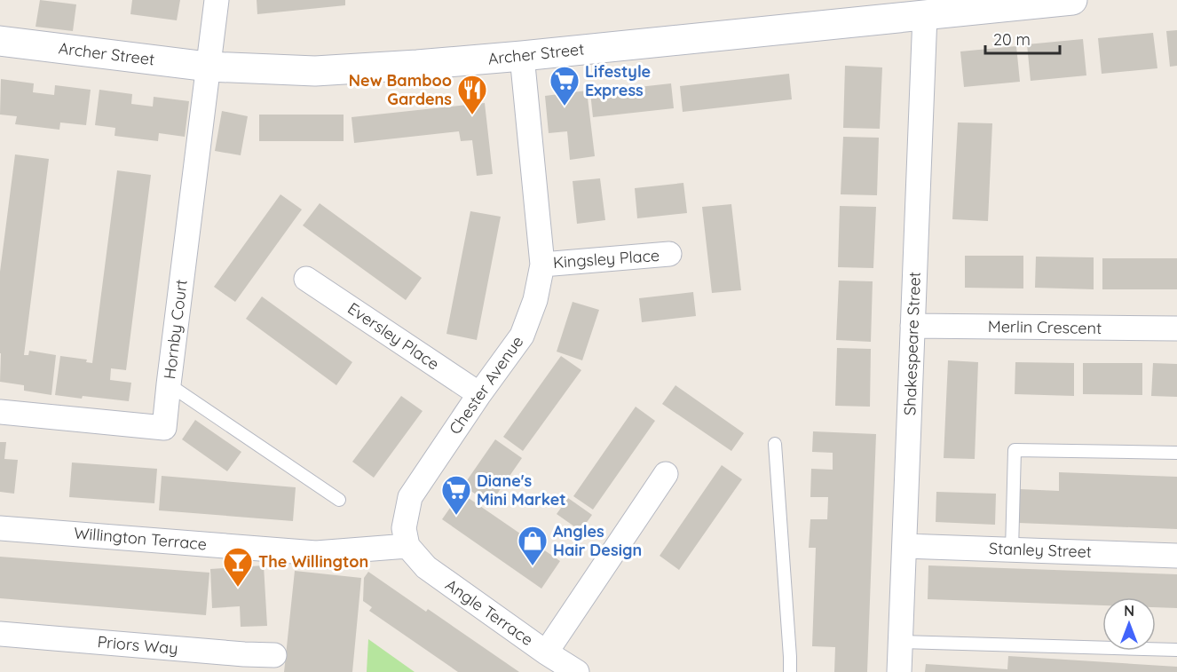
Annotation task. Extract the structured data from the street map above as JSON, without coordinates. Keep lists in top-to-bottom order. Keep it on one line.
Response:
{"streets":{"main road":["Archer Street"],"street":["Kingsley Place","Merlin Crescent","Hornby Court","Eversley Place","Shakespeare Street","Chester Avenue","Willington Terrace","Stanley Street","Angle Terrace","Priors Way"]},"crossings":[["Archer Street","Hornby Court"],["Archer Street","Shakespeare Street"],["Archer Street","Chester Avenue"],["Kingsley Place","Chester Avenue"],["Merlin Crescent","Shakespeare Street"],["Eversley Place","Chester Avenue"],["Shakespeare Street","Stanley Street"],["Chester Avenue","Willington Terrace"],["Chester Avenue","Angle Terrace"],["Willington Terrace","Angle Terrace"]],"places":{"supermarket":["Lifestyle Express","Diane's Mini Market"],"restaurant":["New Bamboo Gardens"],"shop":["Angles Hair Design"],"bar":["The Willington"]},"scale_bar":"20 m","north":"top"}
